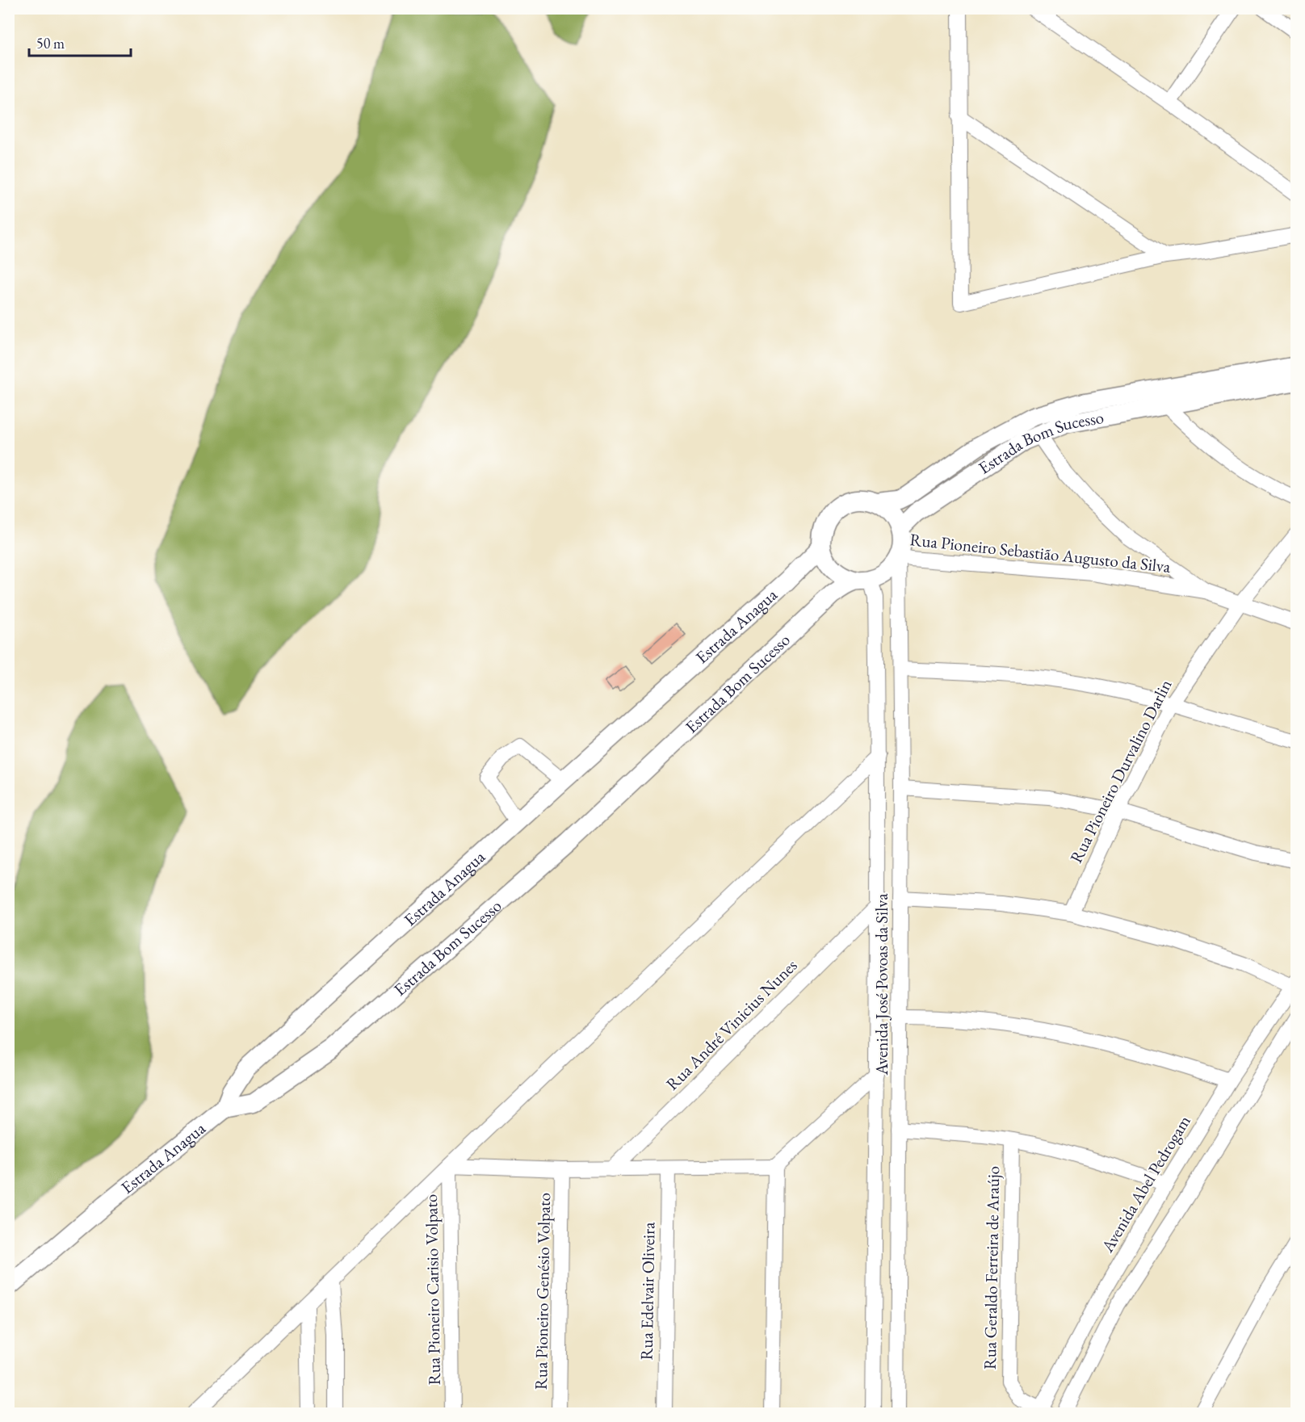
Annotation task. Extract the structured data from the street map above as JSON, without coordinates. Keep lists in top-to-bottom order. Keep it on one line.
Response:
{"streets":{"main road":["Estrada Bom Sucesso","Estrada Anagua"],"street":["Rua Pioneiro Sebastião Augusto da Silva","Rua Pioneiro Durvalino Darlin","Avenida José Povoas da Silva","Rua André Vinicius Nunes","Avenida Abel Pedrogam","Rua Geraldo Ferreira de Araújo","Rua Pioneiro Carisio Volpato","Rua Pioneiro Genésio Volpato","Rua Edelvair Oliveira"]},"crossings":[["Estrada Bom Sucesso","Rua Pioneiro Sebastião Augusto da Silva"],["Estrada Bom Sucesso","Estrada Anagua"],["Estrada Bom Sucesso","Avenida José Povoas da Silva"],["Rua Pioneiro Sebastião Augusto da Silva","Estrada Anagua"],["Rua Pioneiro Sebastião Augusto da Silva","Avenida José Povoas da Silva"],["Estrada Anagua","Avenida José Povoas da Silva"],["Avenida José Povoas da Silva","Rua André Vinicius Nunes"],["Avenida Abel Pedrogam","Rua Geraldo Ferreira de Araújo"]],"scale_bar":"50 m"}
